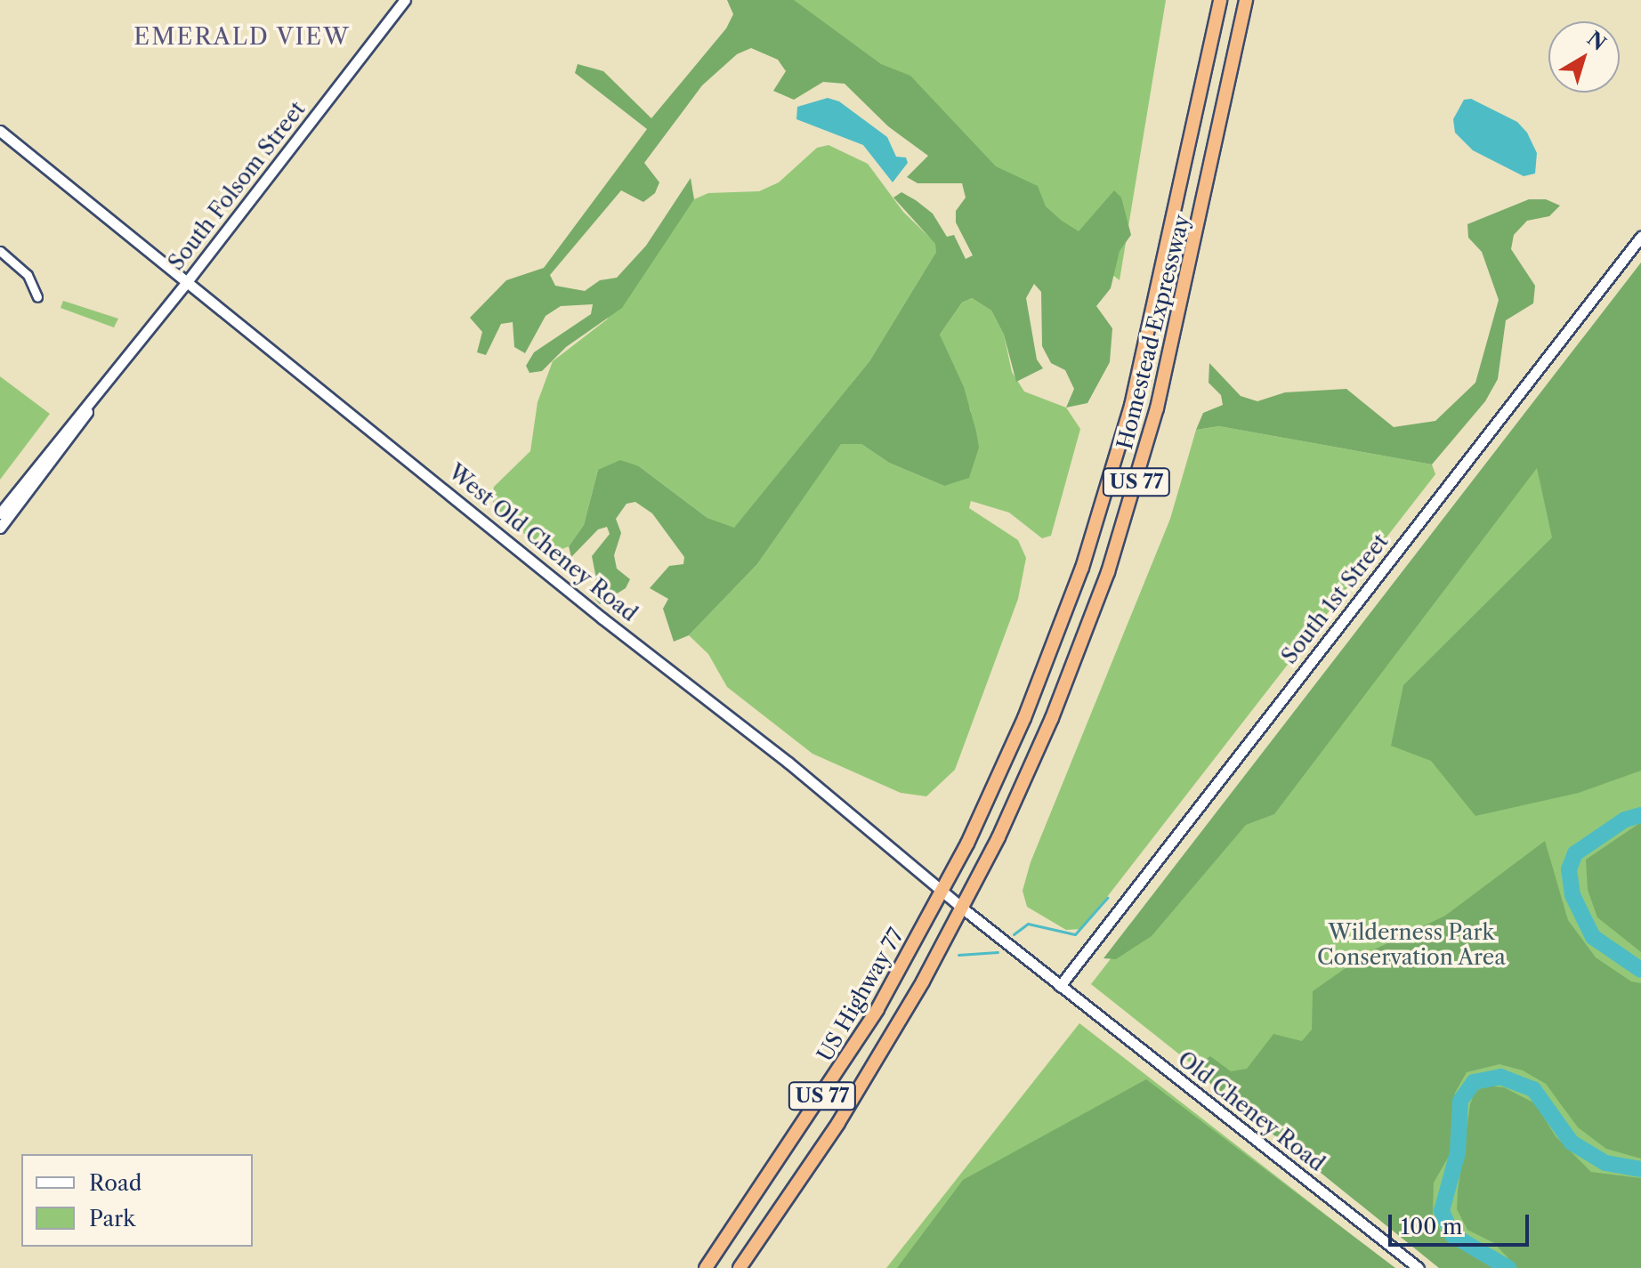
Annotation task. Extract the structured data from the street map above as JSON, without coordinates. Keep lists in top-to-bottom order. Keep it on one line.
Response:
{"streets":{"highway":["Homestead Expressway","US 77","US Highway 77"],"street":["South Folsom Street","West Old Cheney Road","South 1st Street","Old Cheney Road"]},"crossings":[["South Folsom Street","West Old Cheney Road"],["Homestead Expressway","West Old Cheney Road"],["Homestead Expressway","US Highway 77"],["West Old Cheney Road","South 1st Street"],["West Old Cheney Road","Old Cheney Road"],["South 1st Street","Old Cheney Road"]],"districts":["EMERALD VIEW"],"parks":["Wilderness Park Conservation Area"],"legend":["Road","Park"],"scale_bar":"100 m","north":"top right"}
